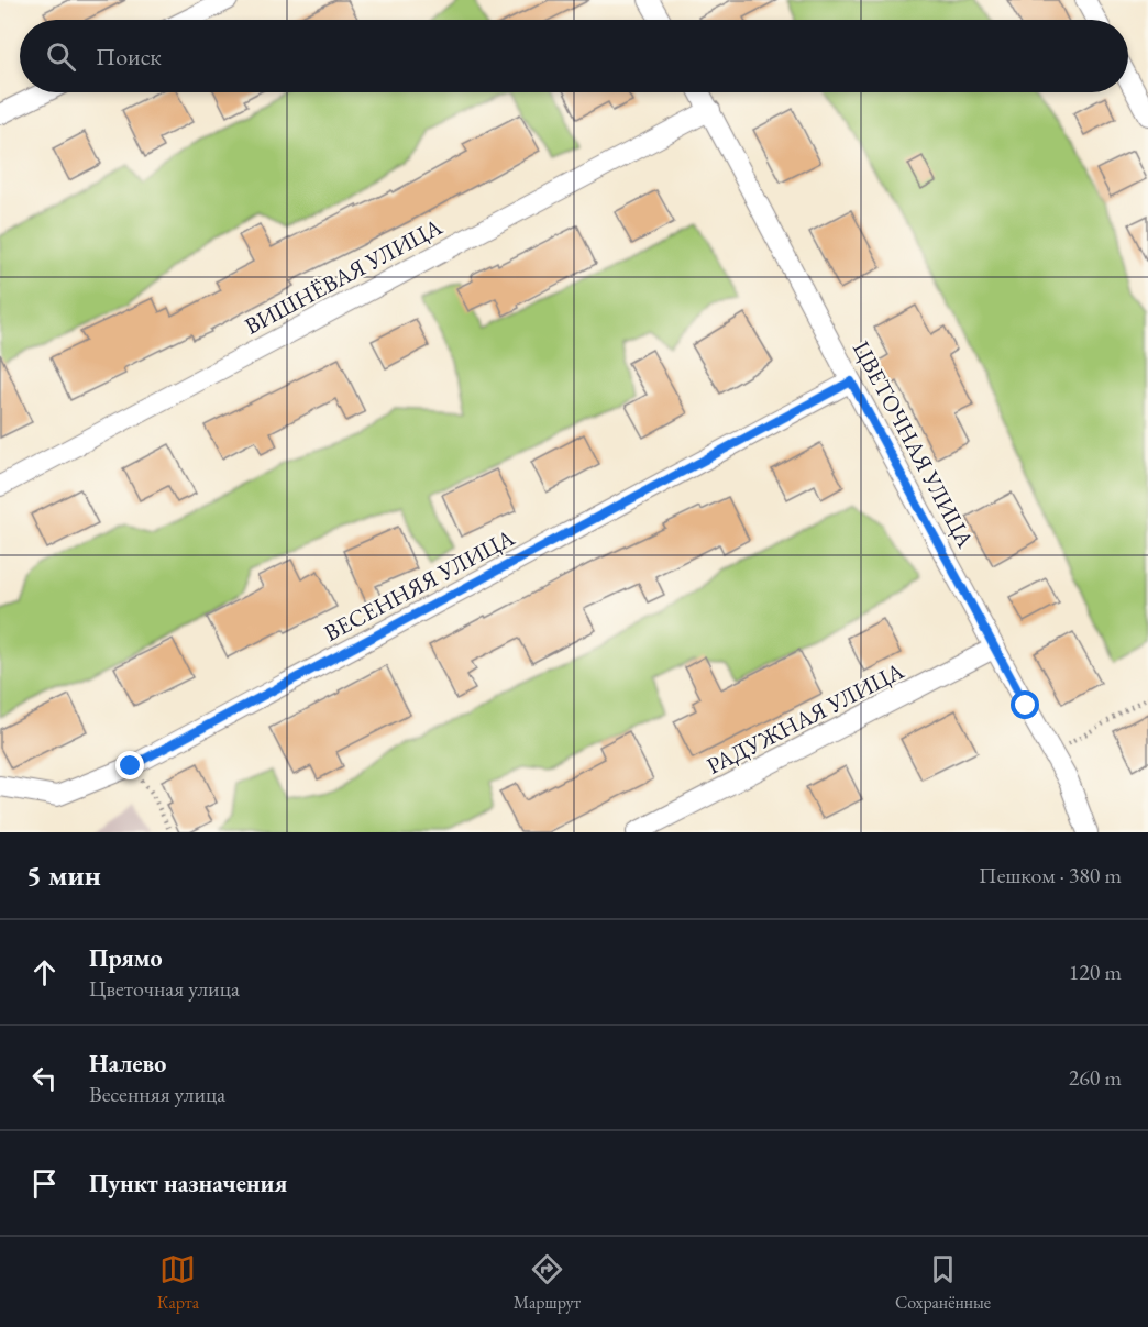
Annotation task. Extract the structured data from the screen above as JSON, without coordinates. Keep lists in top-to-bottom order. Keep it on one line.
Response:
{"streets":{"street":["ВИШНЁВАЯ УЛИЦА","ЦВЕТОЧНАЯ УЛИЦА","ВЕСЕННЯЯ УЛИЦА","РАДУЖНАЯ УЛИЦА"]},"crossings":[["ВИШНЁВАЯ УЛИЦА","ЦВЕТОЧНАЯ УЛИЦА"],["ЦВЕТОЧНАЯ УЛИЦА","ВЕСЕННЯЯ УЛИЦА"],["ЦВЕТОЧНАЯ УЛИЦА","РАДУЖНАЯ УЛИЦА"]],"page":{"search":"Поиск","heading":["5 мин","Пешком · 380 m"],"list":[["Прямо","Цветочная улица","120 m"],["Налево","Весенняя улица","260 m"],"Пункт назначения"],"nav":["Карта","Маршрут","Сохранённые"]}}
